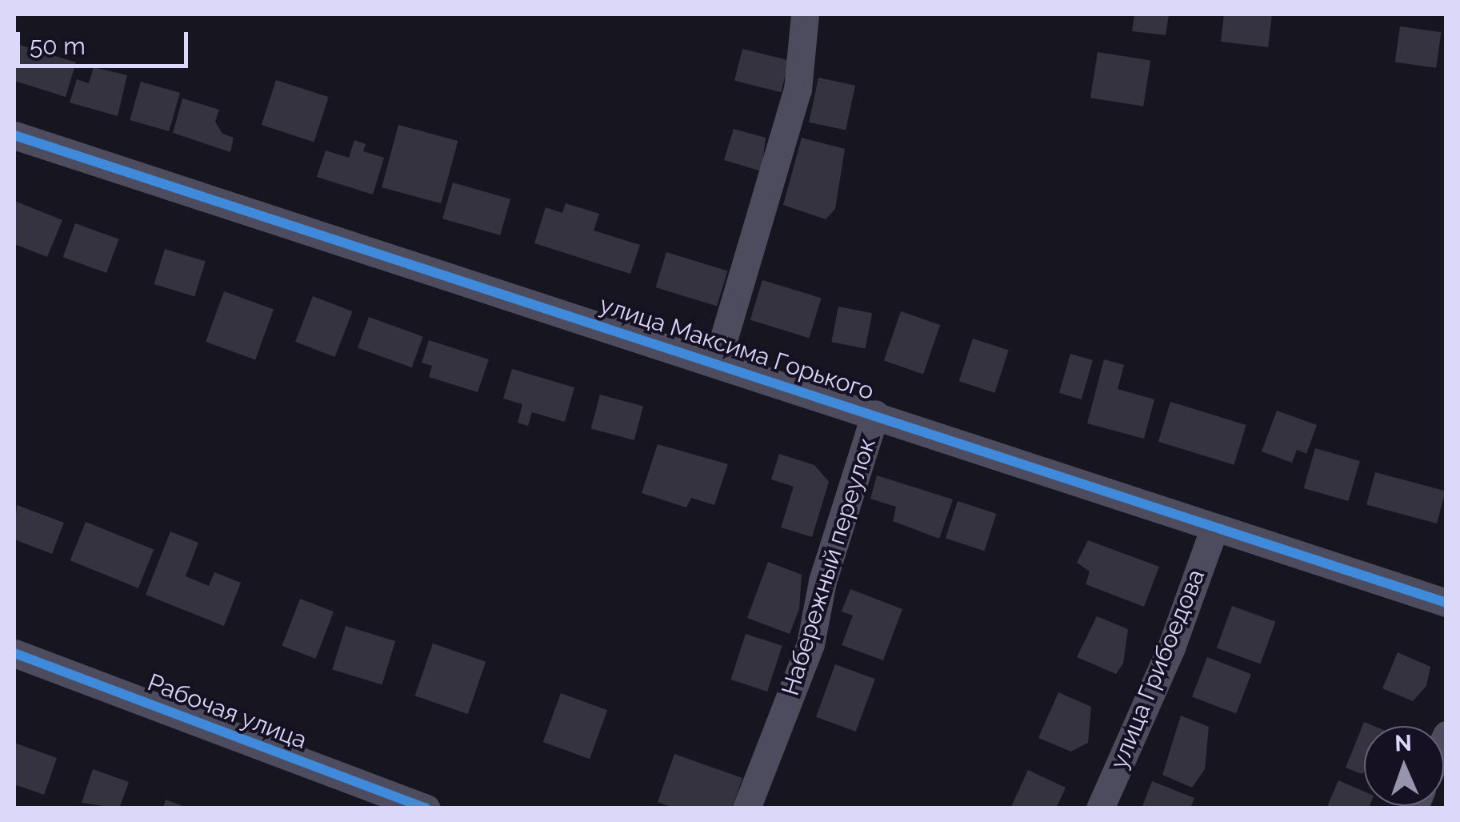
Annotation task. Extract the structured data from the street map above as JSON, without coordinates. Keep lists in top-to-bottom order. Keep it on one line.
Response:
{"streets":{"street":["улица Максима Горького","Набережный переулок","улица Грибоедова","Рабочая улица"]},"crossings":[["улица Максима Горького","Набережный переулок"],["улица Максима Горького","улица Грибоедова"]],"scale_bar":"50 m","north":"top"}
